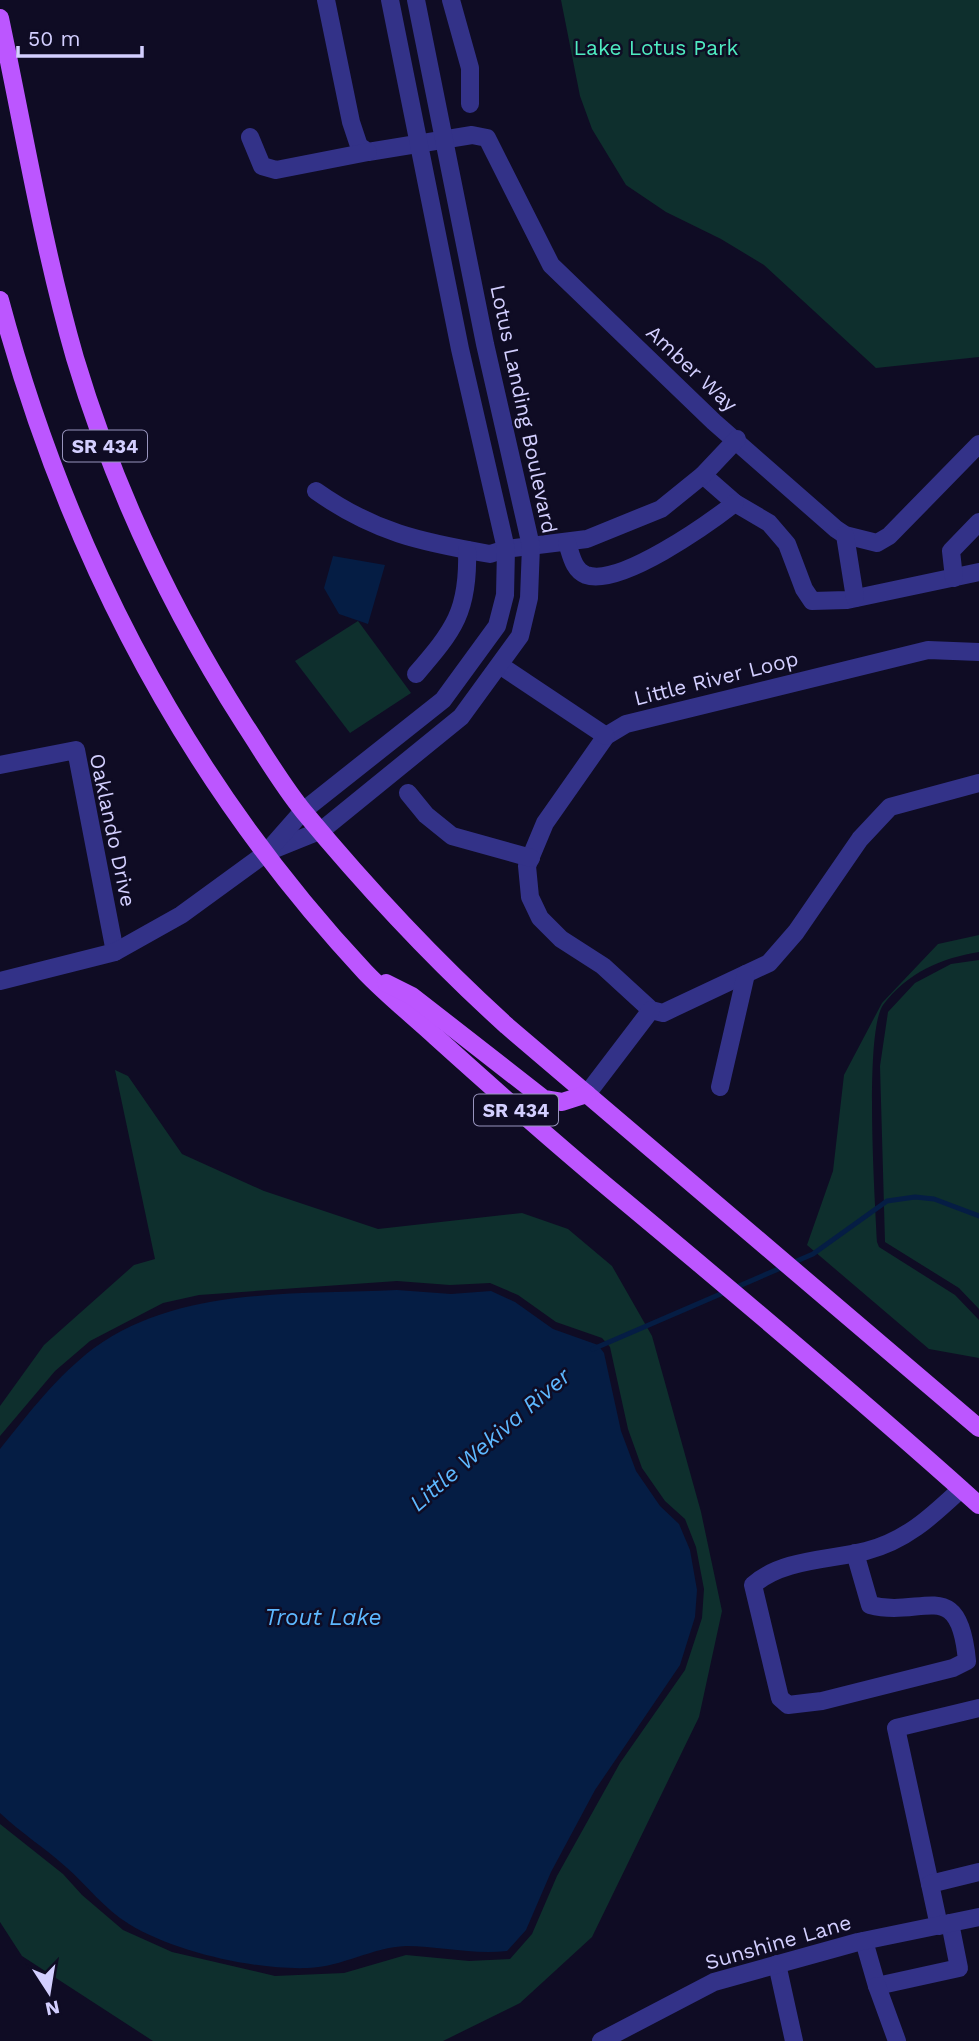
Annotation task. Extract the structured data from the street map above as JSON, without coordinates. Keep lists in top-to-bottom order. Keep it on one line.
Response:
{"streets":{"main road":["SR 434"],"street":["Amber Way","Lotus Landing Boulevard","Little River Loop","Oaklando Drive","Sunshine Lane"]},"crossings":[["Amber Way","Lotus Landing Boulevard"],["Lotus Landing Boulevard","SR 434"]],"water":["Little Wekiva River","Trout Lake"],"parks":["Lake Lotus Park"],"scale_bar":"50 m","north":"bottom"}
